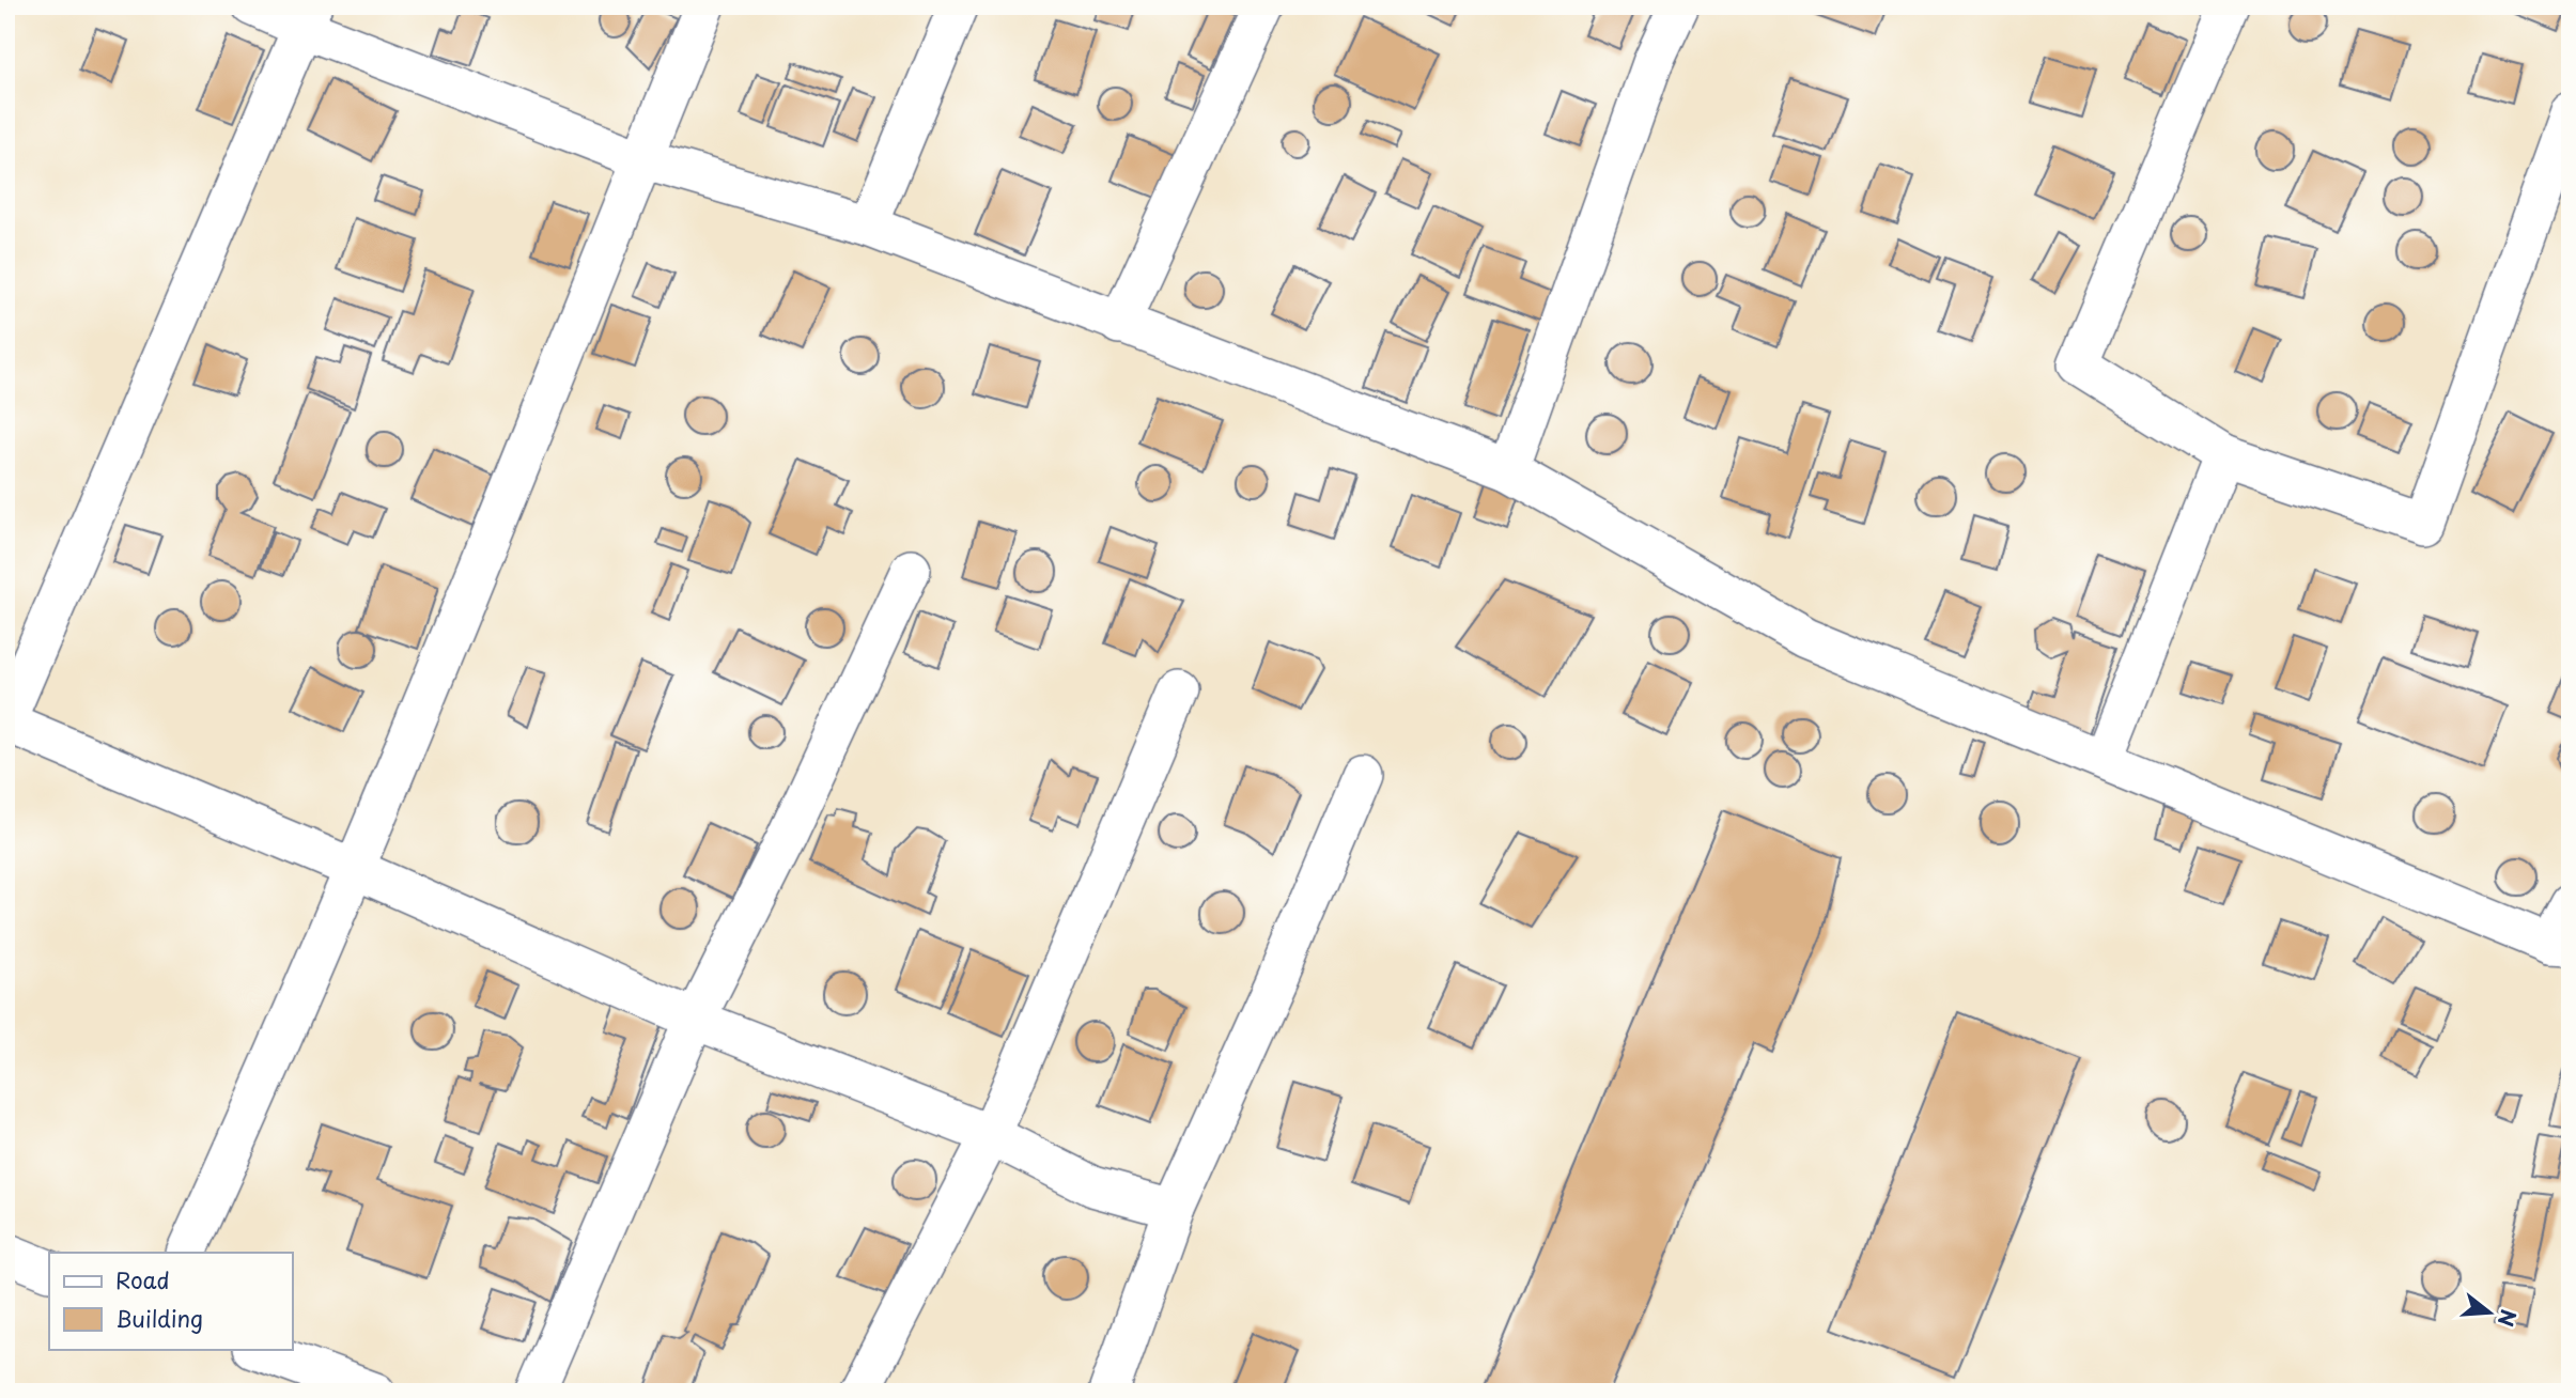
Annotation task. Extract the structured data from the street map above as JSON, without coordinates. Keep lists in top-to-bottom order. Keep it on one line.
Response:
{"legend":["Road","Building"],"north":"right"}
